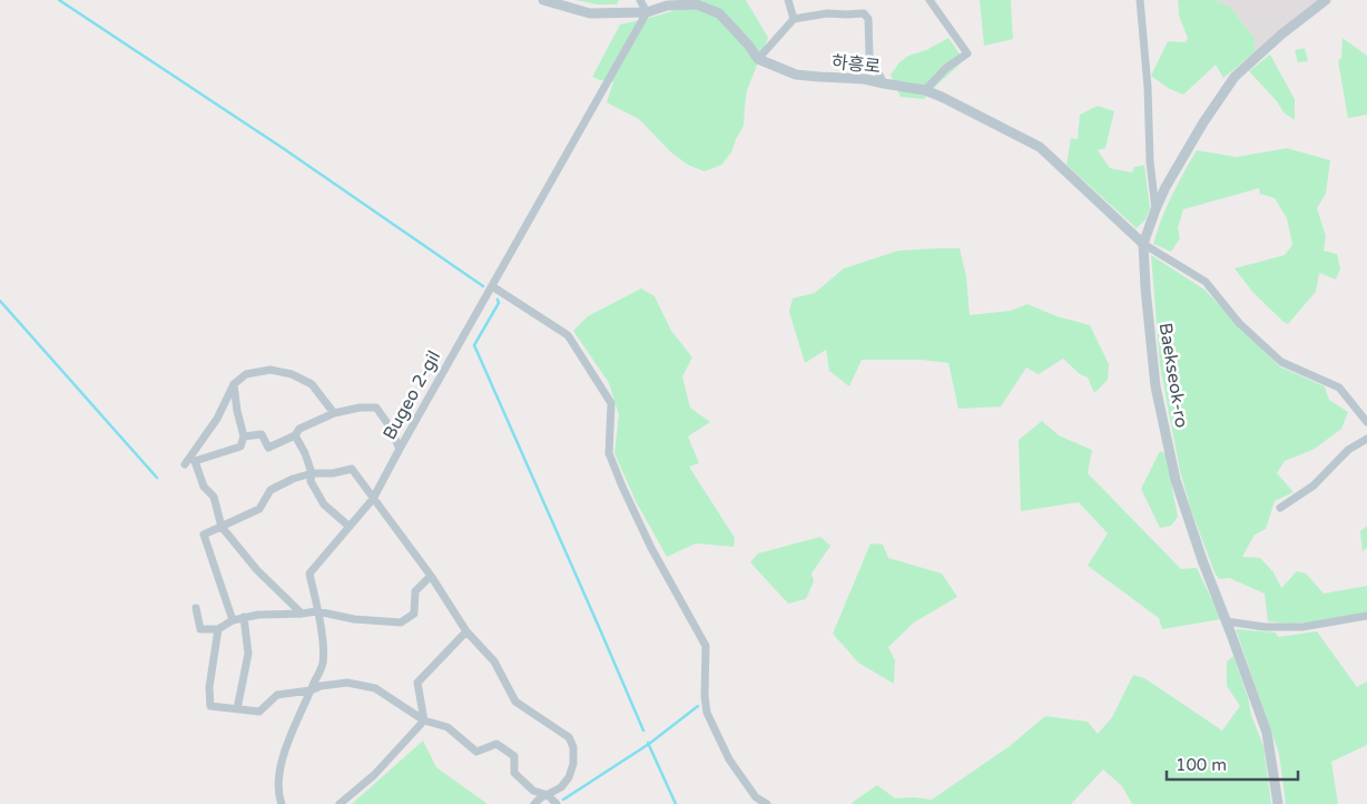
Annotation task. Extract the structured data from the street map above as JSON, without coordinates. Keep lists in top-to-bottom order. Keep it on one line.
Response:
{"streets":{"street":["하흥로","Baekseok-ro","Bugeo 2-gil"]},"crossings":[["하흥로","Baekseok-ro"]],"scale_bar":"100 m"}
